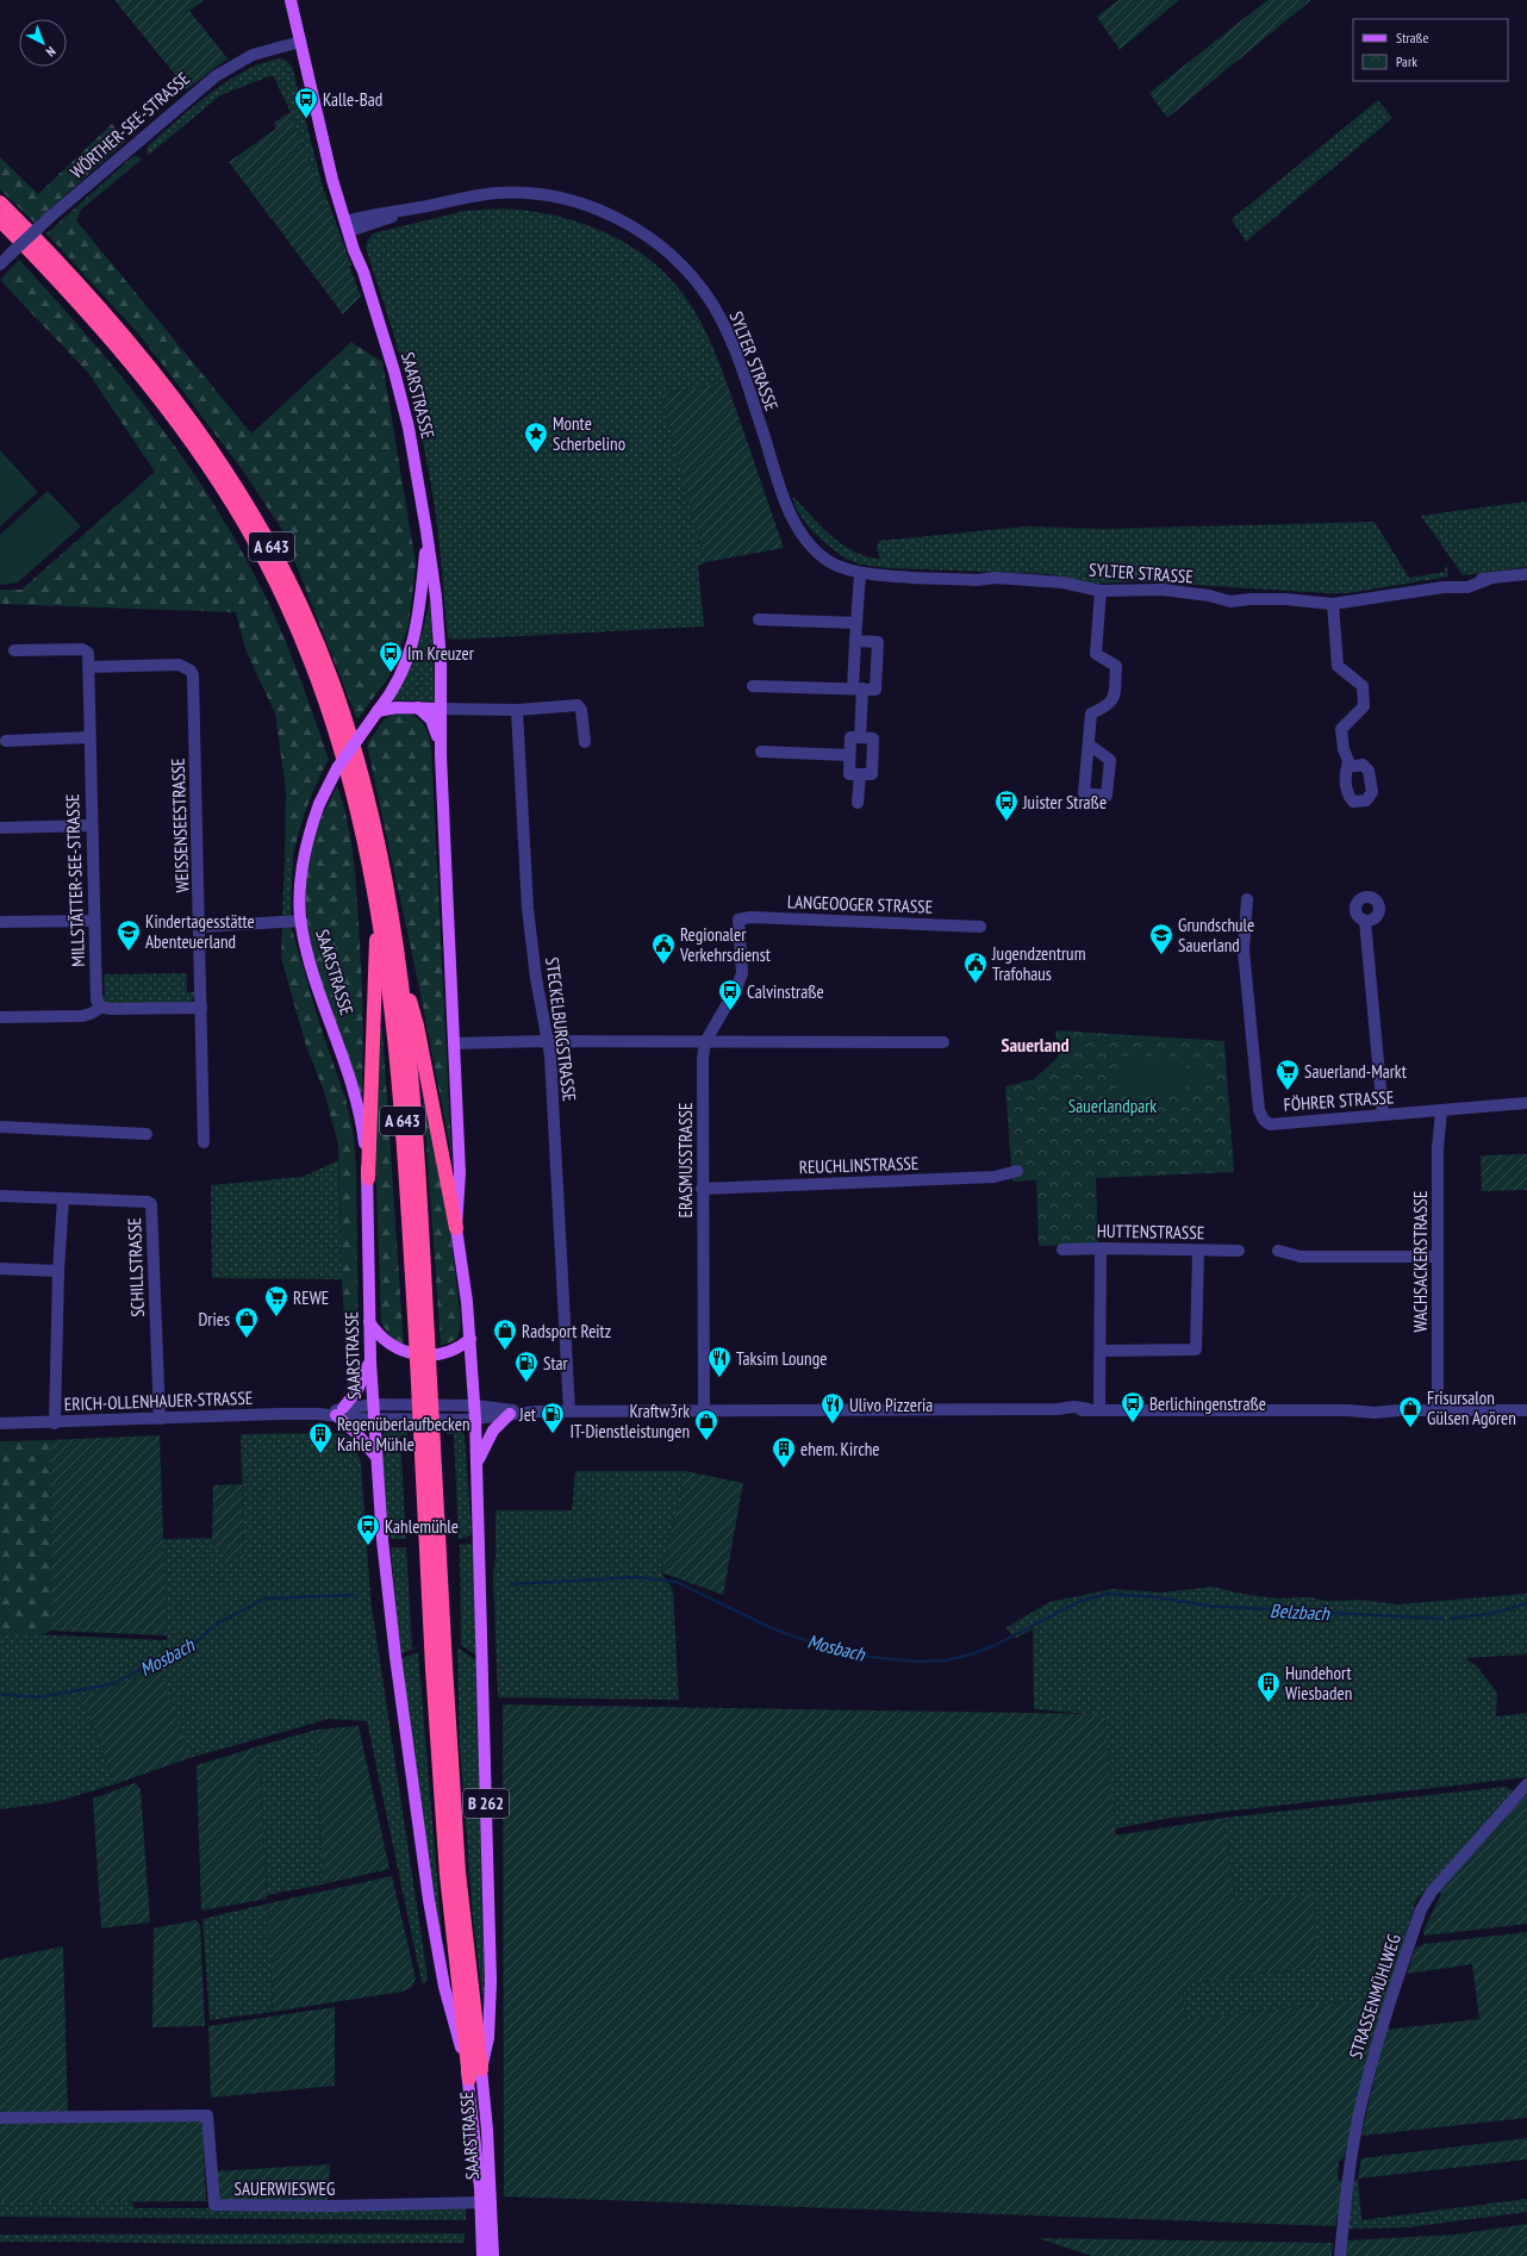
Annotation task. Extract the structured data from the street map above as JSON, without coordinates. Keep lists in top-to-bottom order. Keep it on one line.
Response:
{"streets":{"highway":["A 643","B 262"],"main road":["SAARSTRASSE"],"street":["WÖRTHER-SEE-STRASSE","SYLTER STRASSE","WEISSENSEESTRASSE","MILLSTÄTTER-SEE-STRASSE","LANGEOOGER STRASSE","STECKELBURGSTRASSE","FÖHRER STRASSE","ERASMUSSTRASSE","REUCHLINSTRASSE","HUTTENSTRASSE","WACHSACKERSTRASSE","SCHILLSTRASSE","ERICH-OLLENHAUER-STRASSE","STRASSENMÜHLWEG","SAUERWIESWEG"]},"crossings":[["WÖRTHER-SEE-STRASSE","SAARSTRASSE"],["SYLTER STRASSE","SAARSTRASSE"],["SAARSTRASSE","ERICH-OLLENHAUER-STRASSE"],["SAARSTRASSE","B 262"],["SAARSTRASSE","SAUERWIESWEG"],["A 643","B 262"],["WEISSENSEESTRASSE","MILLSTÄTTER-SEE-STRASSE"],["LANGEOOGER STRASSE","ERASMUSSTRASSE"],["STECKELBURGSTRASSE","ERICH-OLLENHAUER-STRASSE"],["FÖHRER STRASSE","WACHSACKERSTRASSE"],["ERASMUSSTRASSE","REUCHLINSTRASSE"],["ERASMUSSTRASSE","ERICH-OLLENHAUER-STRASSE"],["WACHSACKERSTRASSE","ERICH-OLLENHAUER-STRASSE"],["SCHILLSTRASSE","ERICH-OLLENHAUER-STRASSE"],["ERICH-OLLENHAUER-STRASSE","B 262"],["B 262","SAUERWIESWEG"]],"districts":["Sauerland"],"water":["Belzbach","Mosbach"],"parks":["Sauerlandpark"],"places":{"bus stop":["Kalle-Bad","Im Kreuzer","Juister Straße","Calvinstraße","Berlichingenstraße","Kahlemühle"],"place":["Monte Scherbelino"],"school or university":["Kindertagesstätte Abenteuerland","Grundschule Sauerland"],"public building":["Regionaler Verkehrsdienst","Jugendzentrum Trafohaus"],"supermarket":["Sauerland-Markt","REWE"],"shop":["Dries","Radsport Reitz","Frisursalon Gülsen Agören","Kraftw3rk IT-Dienstleistungen"],"restaurant":["Taksim Lounge","Ulivo Pizzeria"],"fuel station":["Star","Jet"],"building":["Regenüberlaufbecken Kahle Mühle","ehem. Kirche","Hundehort Wiesbaden"]},"legend":["Straße","Park"],"north":"bottom right"}
